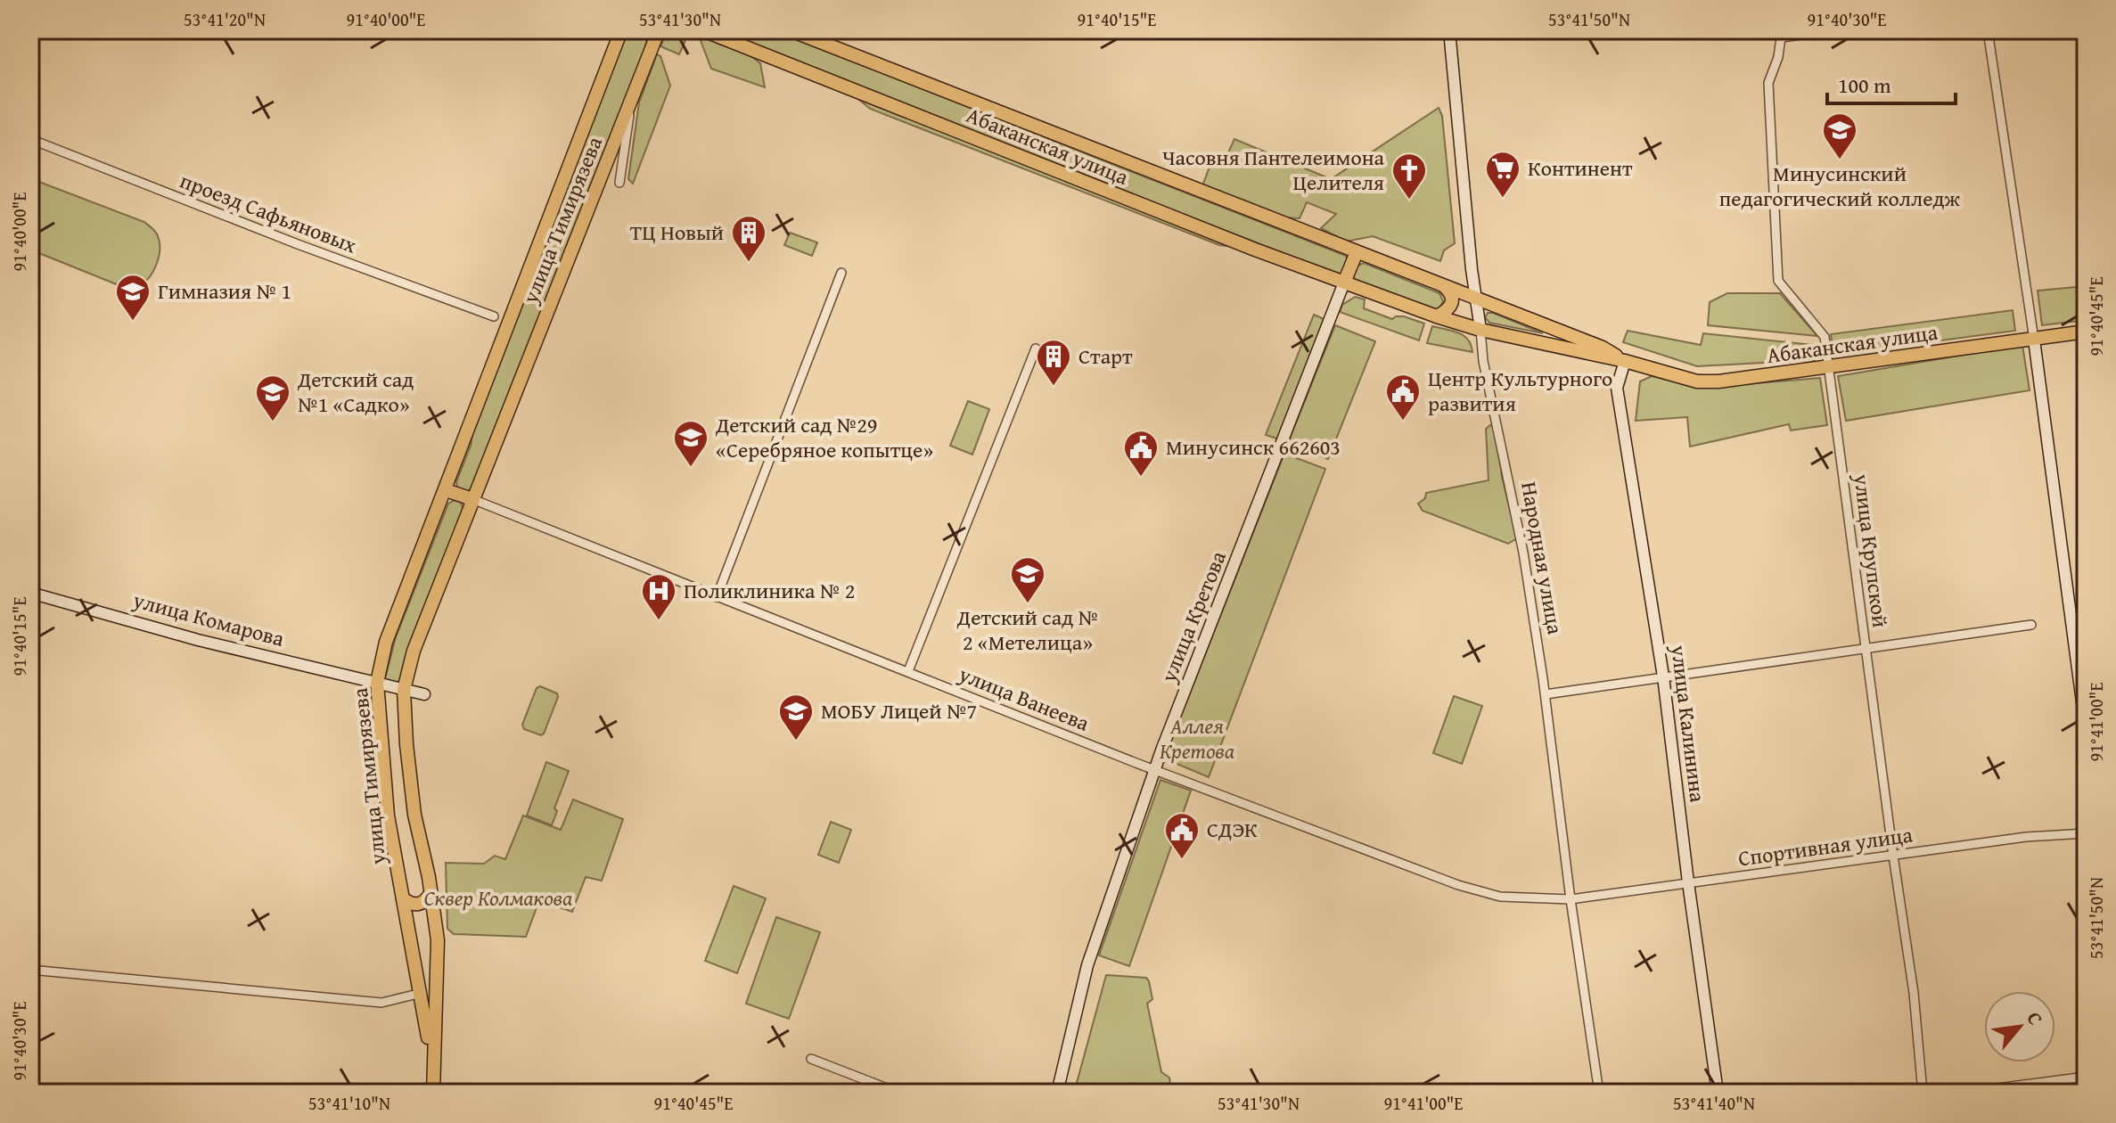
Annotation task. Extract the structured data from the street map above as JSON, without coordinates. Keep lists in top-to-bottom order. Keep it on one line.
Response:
{"streets":{"main road":["Абаканская улица","улица Тимирязева"],"street":["проезд Сафьяновых","улица Крупской","Народная улица","улица Кретова","улица Комарова","улица Ванеева","улица Калинина","Спортивная улица"]},"crossings":[["Абаканская улица","улица Крупской"],["Абаканская улица","Народная улица"],["Абаканская улица","улица Кретова"],["Абаканская улица","улица Калинина"],["улица Тимирязева","улица Комарова"],["улица Тимирязева","улица Ванеева"],["улица Крупской","Спортивная улица"],["Народная улица","улица Ванеева"],["Народная улица","Спортивная улица"],["улица Кретова","улица Ванеева"],["улица Ванеева","Спортивная улица"],["улица Калинина","Спортивная улица"]],"parks":["Аллея Кретова","Сквер Колмакова"],"places":{"school or university":["Минусинский педагогический колледж","Гимназия № 1","Детский сад №1 «Cадко»","Детский сад №29 «Серебряное копытце»","Детский сад № 2 «Метелица»","МОБУ Лицей №7"],"supermarket":["Континент"],"church":["Часовня Пантелеимона Целителя"],"building":["ТЦ Новый","Старт"],"public building":["Центр Культурного развития","Минусинск 662603","СДЭК"],"hospital":["Поликлиника № 2"]},"scale_bar":"100 m","north":"top right","coordinates":["53°41'20\"N","91°40'00\"E","53°41'30\"N","91°40'15\"E","53°41'50\"N","91°40'30\"E","91°40'45\"E","91°41'00\"E","53°41'10\"N","53°41'40\"N"]}
